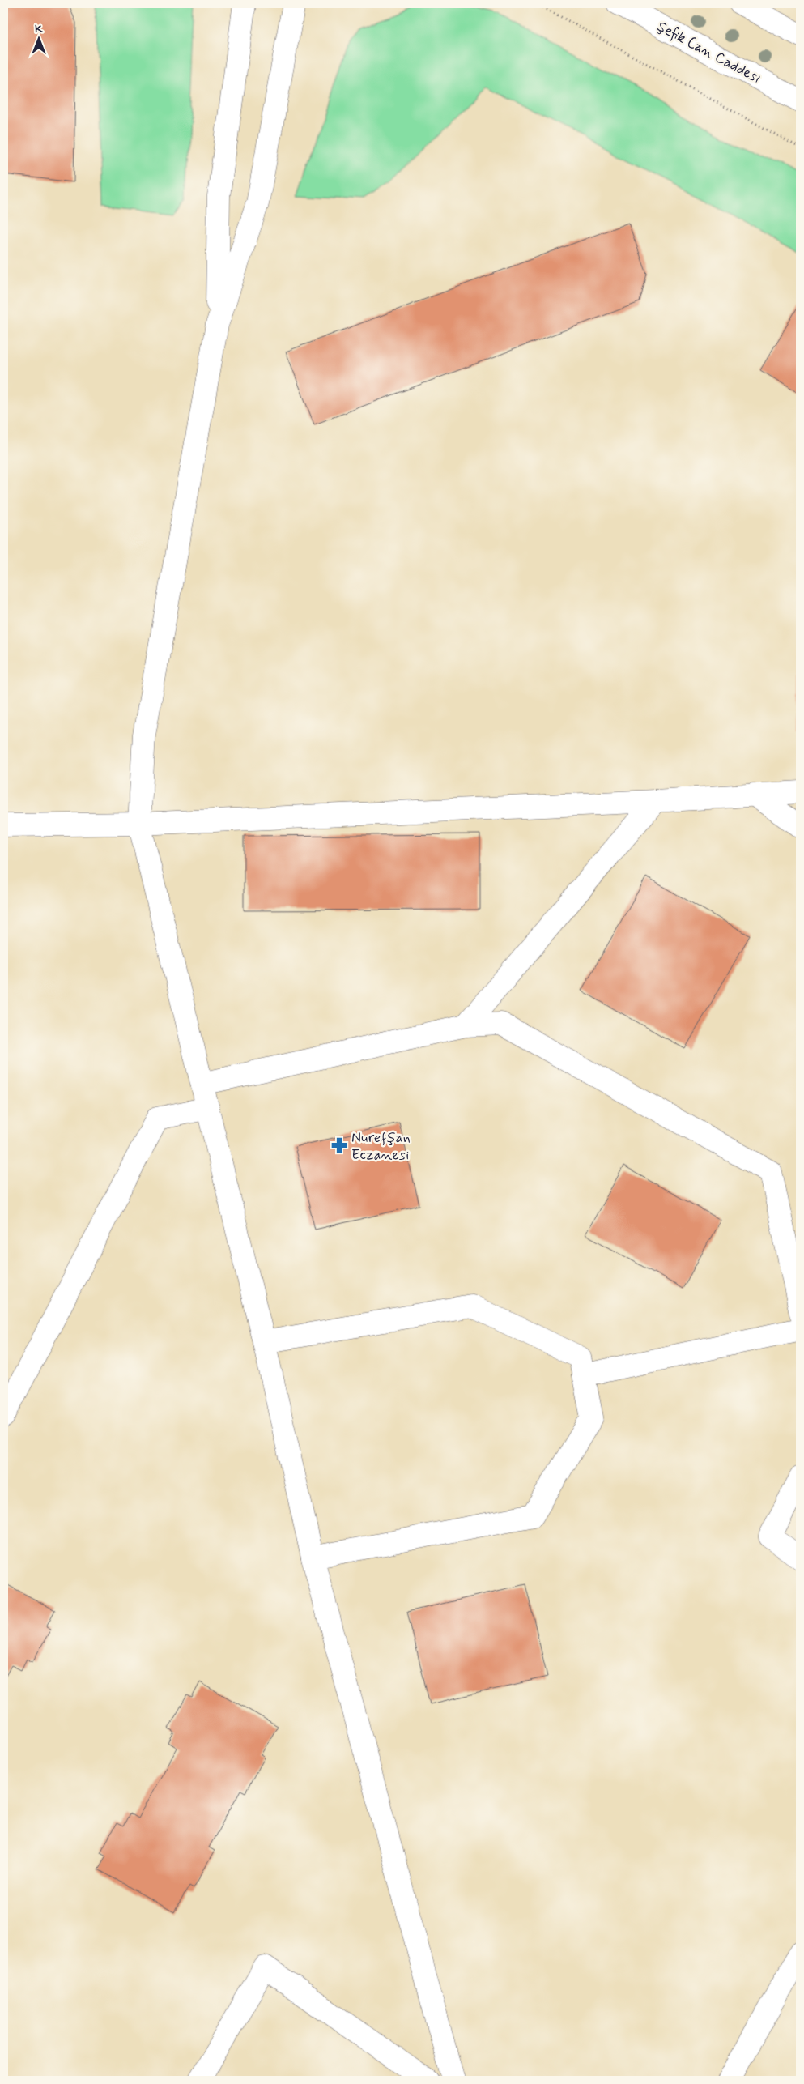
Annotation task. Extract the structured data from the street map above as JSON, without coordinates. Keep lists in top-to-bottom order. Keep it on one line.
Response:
{"streets":{"street":["Şefik Can Caddesi"]},"places":{"pharmacy":["Nurefşan Eczanesi"]},"north":"top"}
